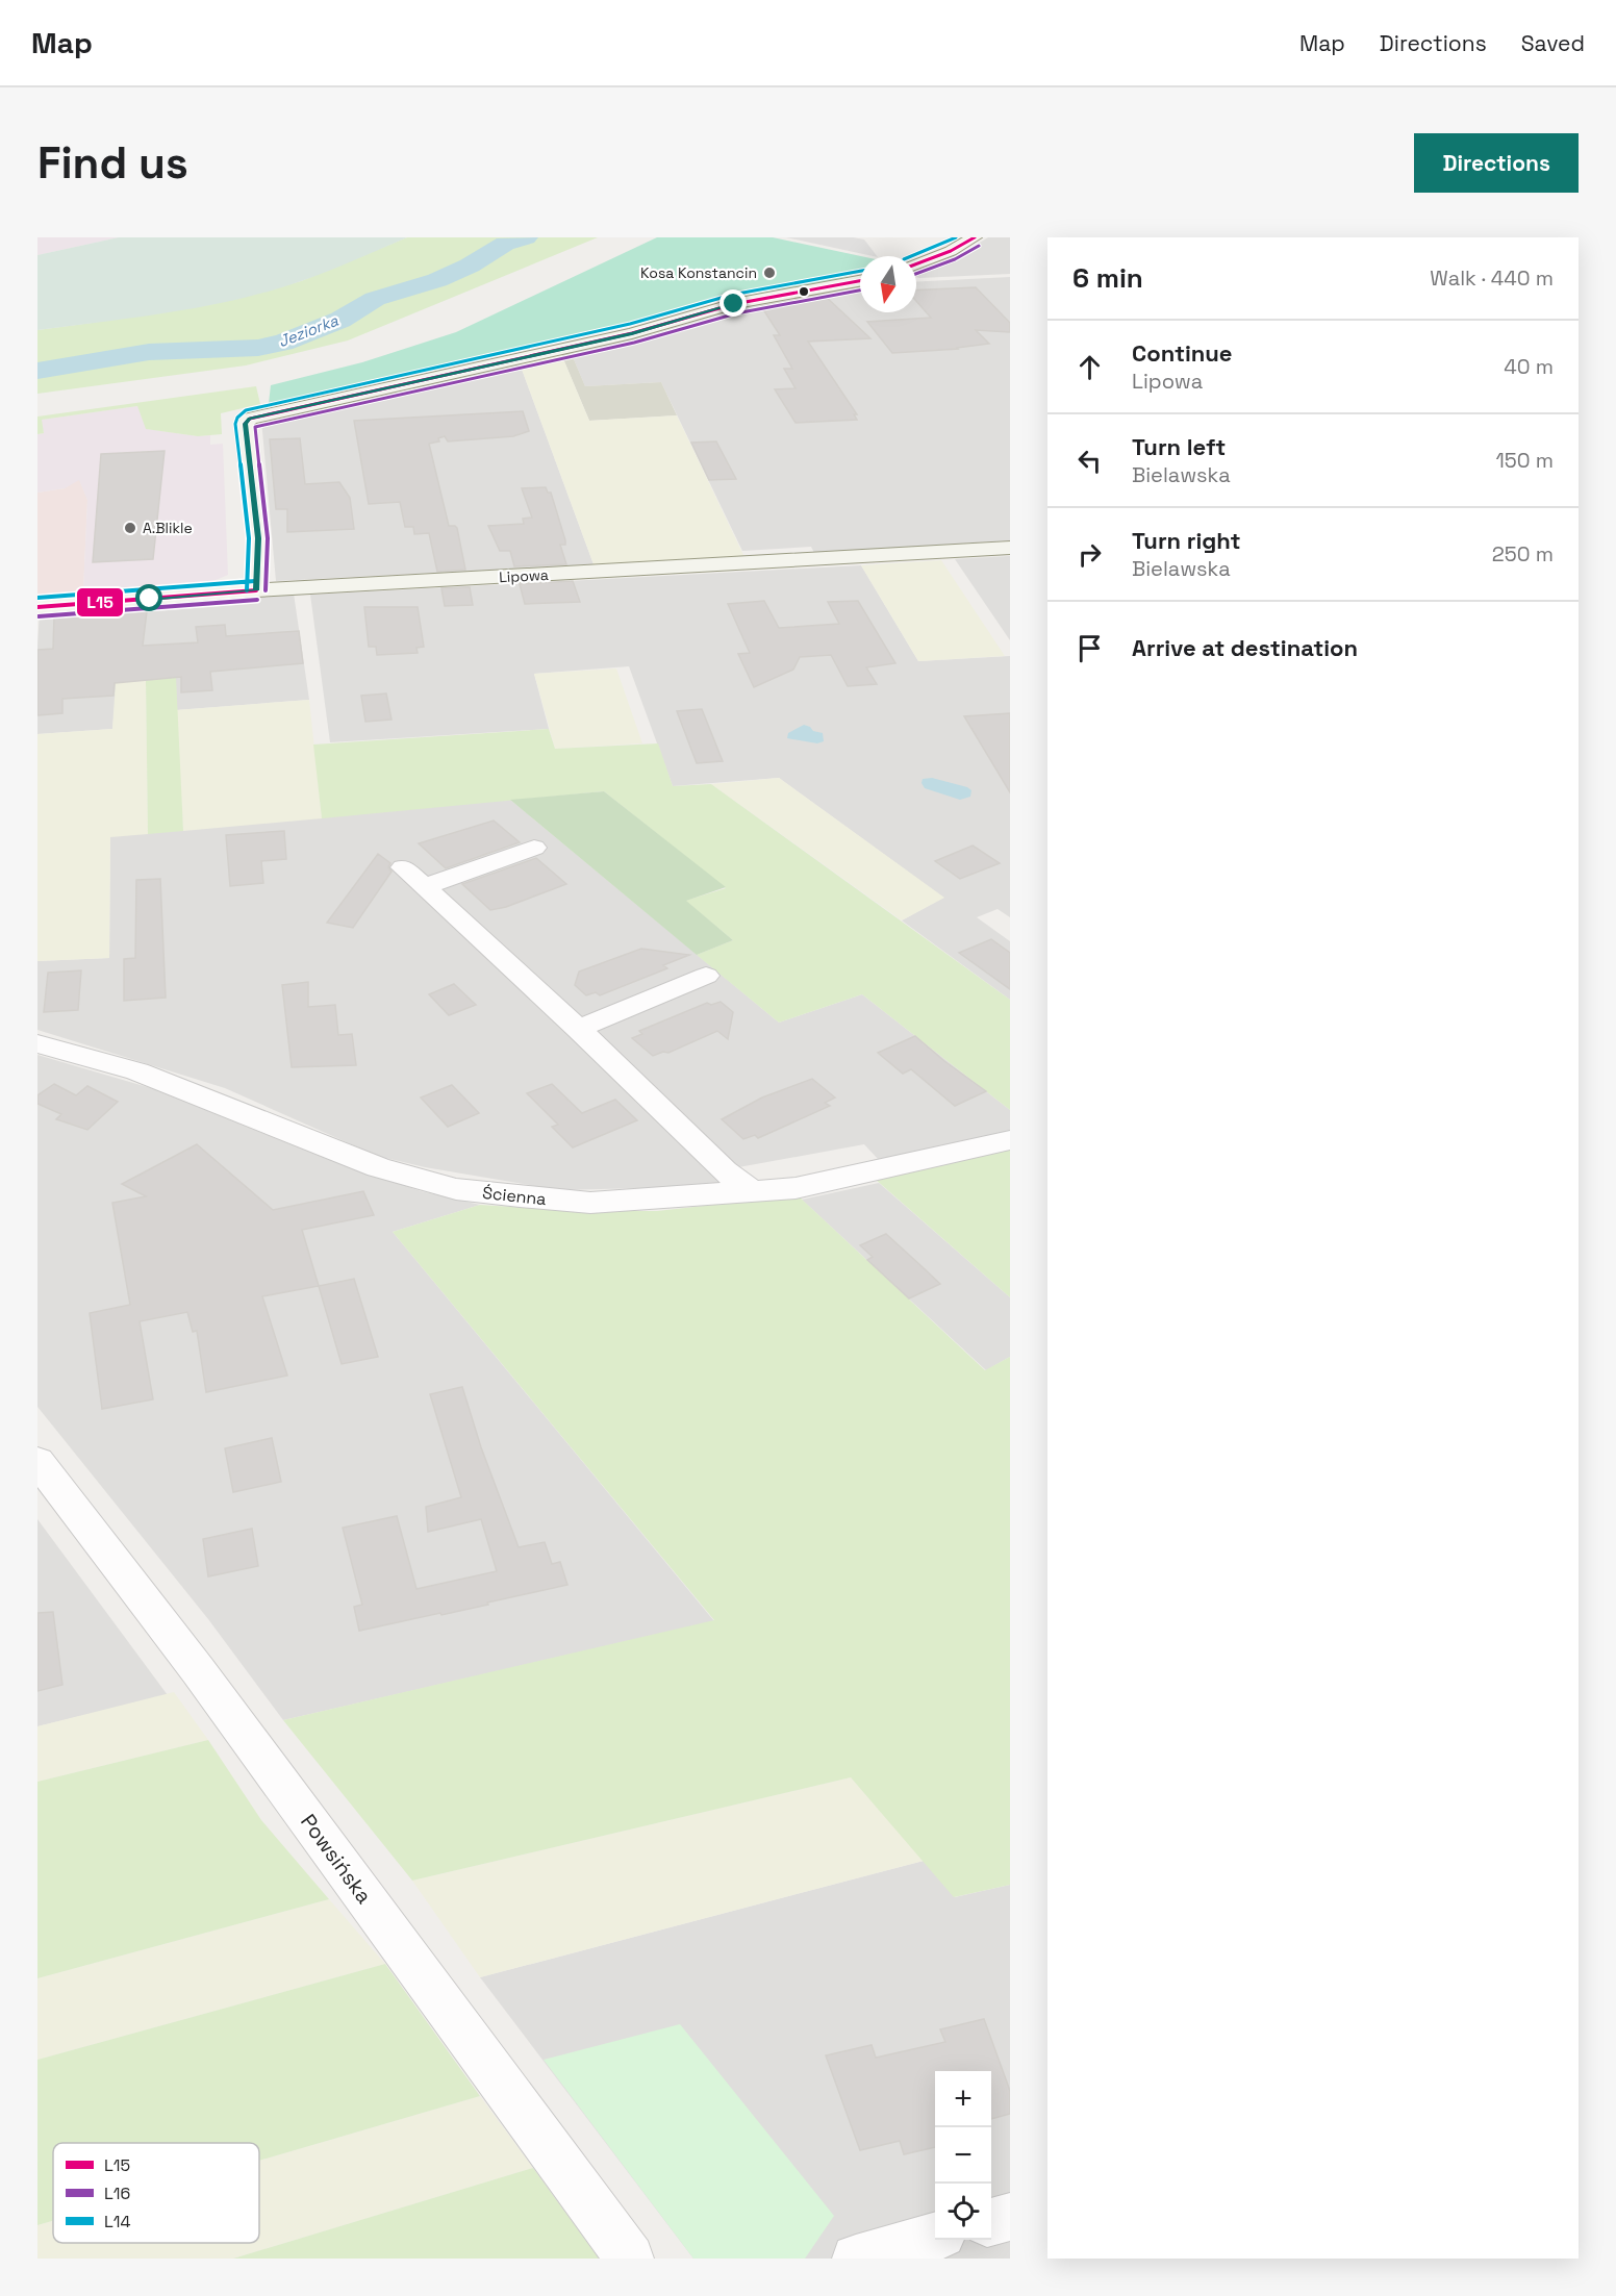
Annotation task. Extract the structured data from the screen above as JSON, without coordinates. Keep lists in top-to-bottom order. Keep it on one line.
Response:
{"streets":{"street":["Lipowa","Ścienna","Powsińska"]},"water":["Jeziorka"],"places":["Kosa Konstancin","A.Blikle"],"lines":["transit line L15","transit line L14","transit line L16"],"legend":["L15","L16","L14"],"north":"bottom","page":{"header":"Map","nav":["Map","Directions","Saved"],"buttons":"Directions","title":"Find us","heading":["6 min","Walk · 440 m"],"list":[["Continue","Lipowa","40 m"],["Turn left","Bielawska","150 m"],["Turn right","Bielawska","250 m"],"Arrive at destination"],"map_buttons":["+","−"]}}
